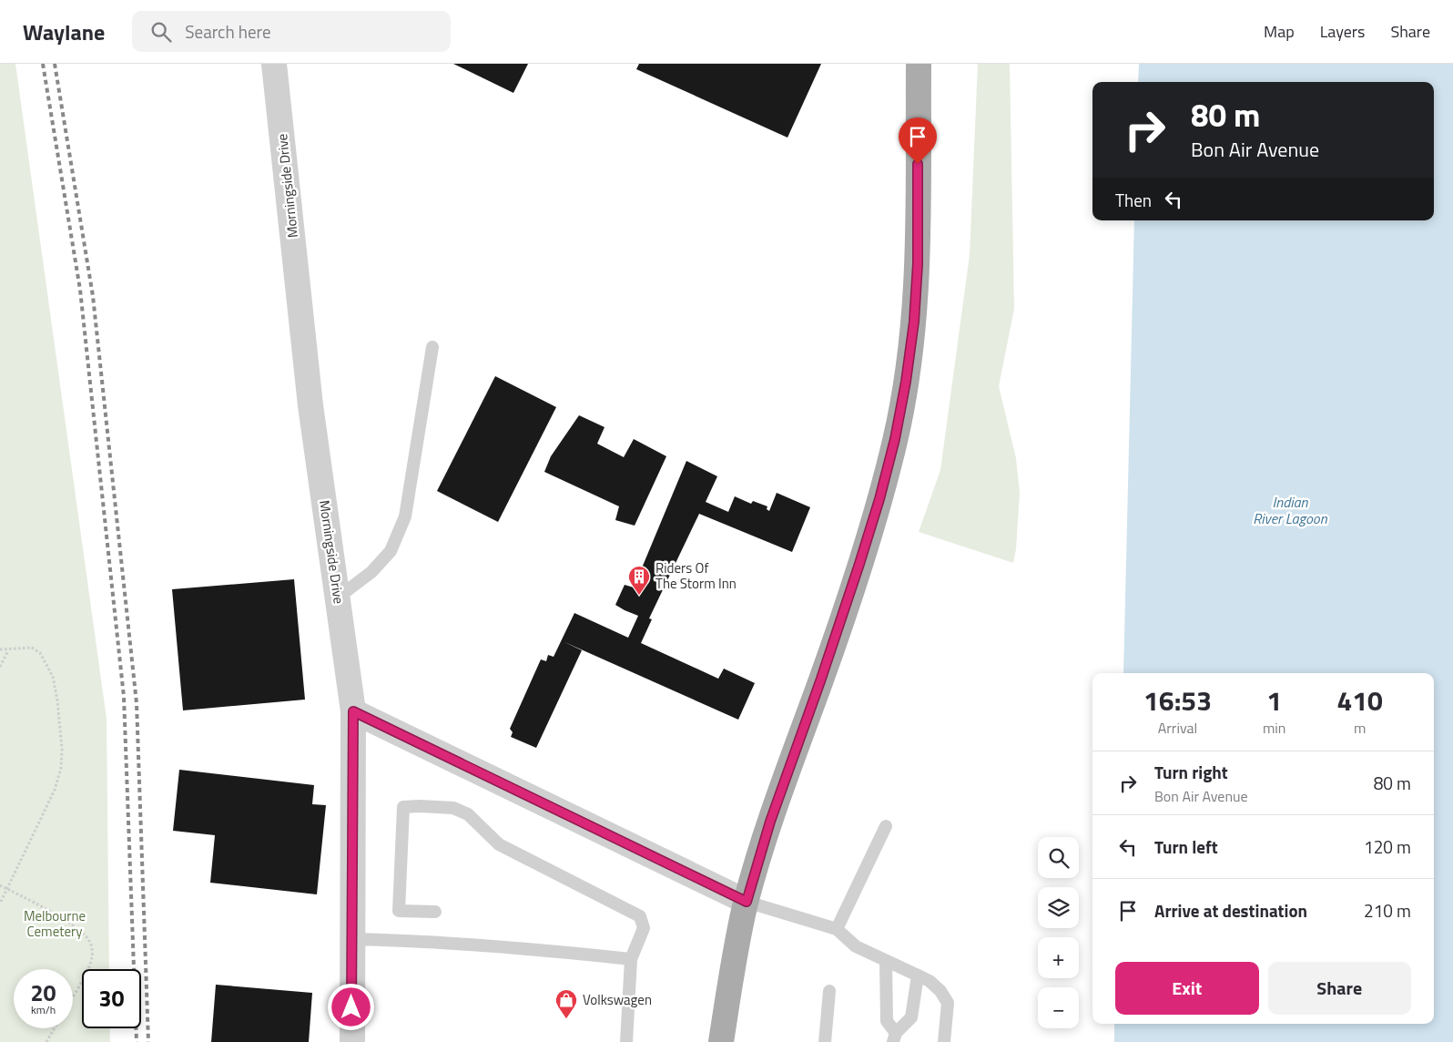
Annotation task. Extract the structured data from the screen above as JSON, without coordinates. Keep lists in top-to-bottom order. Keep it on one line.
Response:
{"streets":{"street":["Morningside Drive"]},"water":["Indian River Lagoon"],"parks":["Melbourne Cemetery"],"places":{"building":["Riders Of The Storm Inn"],"shop":["Volkswagen"]},"page":{"header":"Waylane","search":"Search here","nav":["Map","Layers","Share"],"turn":["80 m","Bon Air Avenue"],"then":"Then","eta":["16:53","Arrival","1","min","410","m"],"list":[{"name":"Turn right","note":"Bon Air Avenue","value":"80 m"},{"name":"Turn left","value":"120 m"},{"name":"Arrive at destination","value":"210 m"}],"map_buttons":["+","−"],"buttons":["Exit","Share"],"speed":"20 km/h","limit":"30"}}
